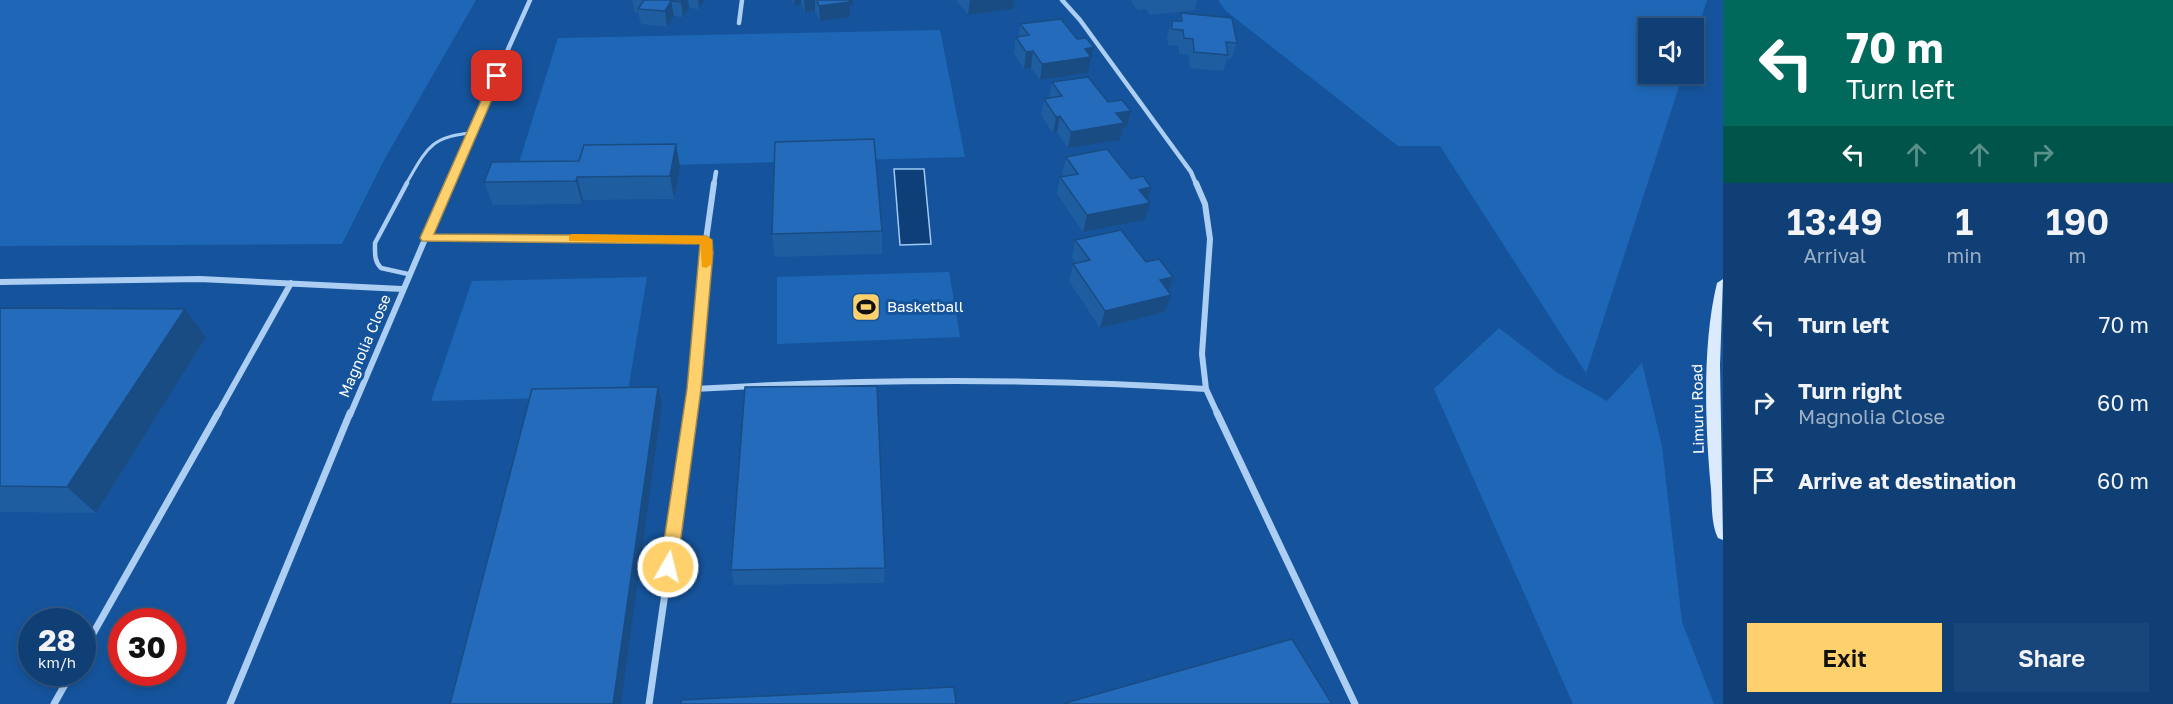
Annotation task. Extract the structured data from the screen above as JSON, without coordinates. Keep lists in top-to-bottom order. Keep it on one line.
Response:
{"streets":{"main road":["Limuru Road"],"street":["Magnolia Close"]},"places":{"sports":["Basketball"]},"page":{"turn":["70 m","Turn left"],"eta":["13:49","Arrival","1","min","190","m"],"list":[{"name":"Turn left","value":"70 m"},{"name":"Turn right","note":"Magnolia Close","value":"60 m"},{"name":"Arrive at destination","value":"60 m"}],"speed":"28 km/h","limit":"30","buttons":["Exit","Share"]}}
